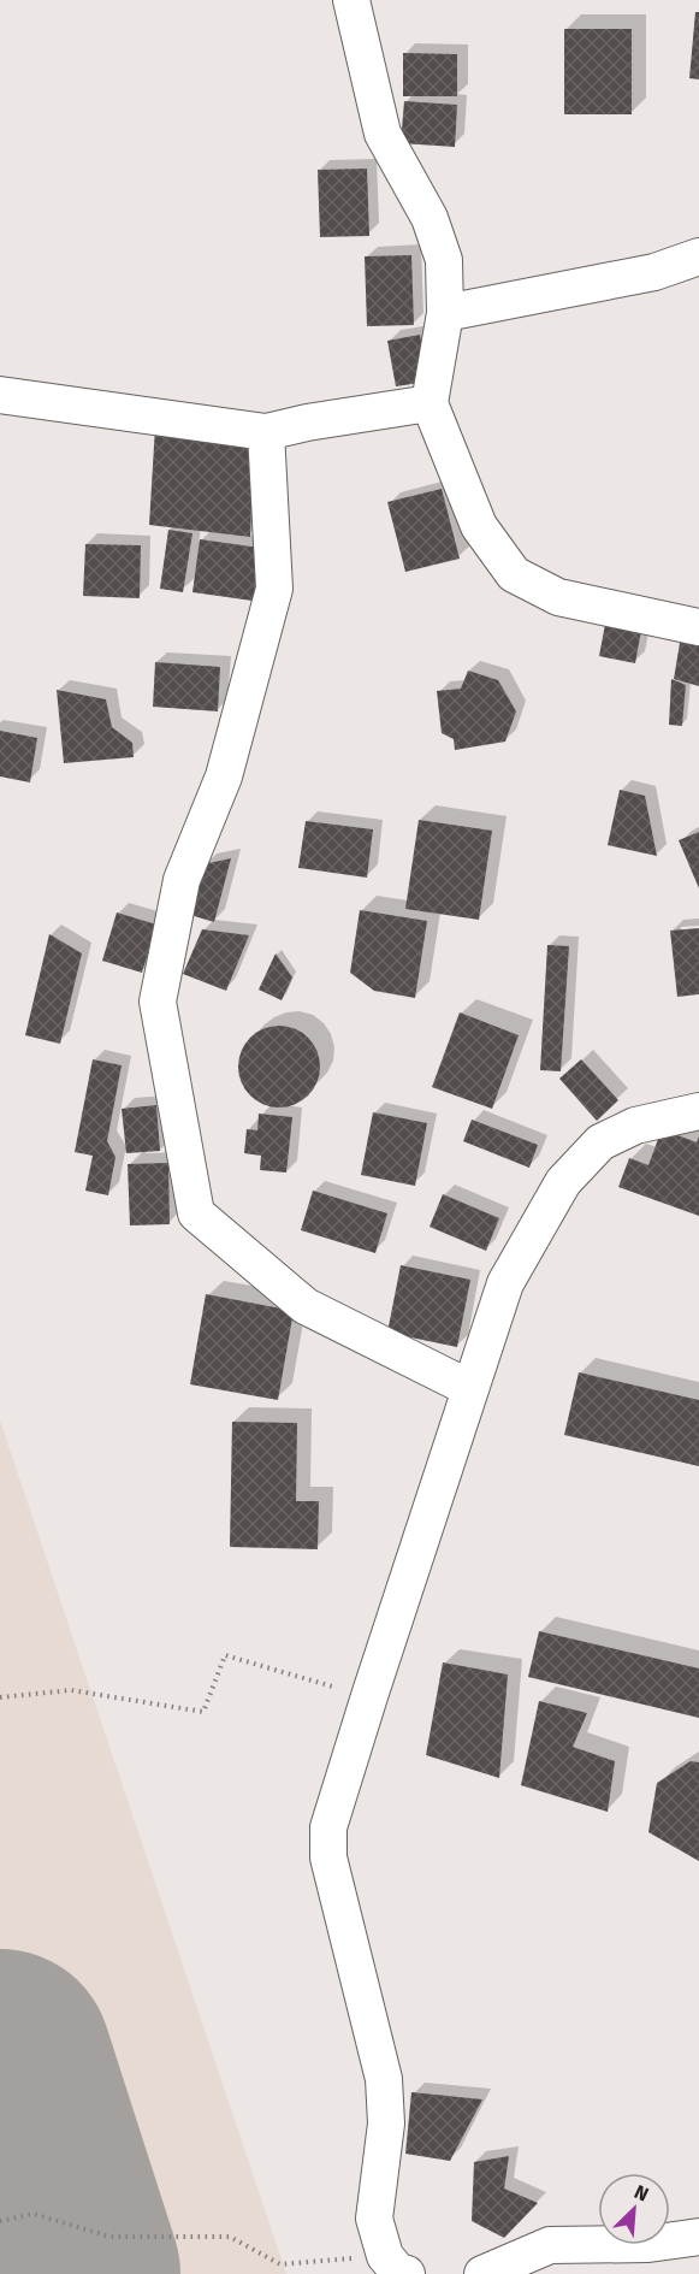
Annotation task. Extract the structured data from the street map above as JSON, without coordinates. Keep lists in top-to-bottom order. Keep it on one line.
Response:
{"north":"top right"}
